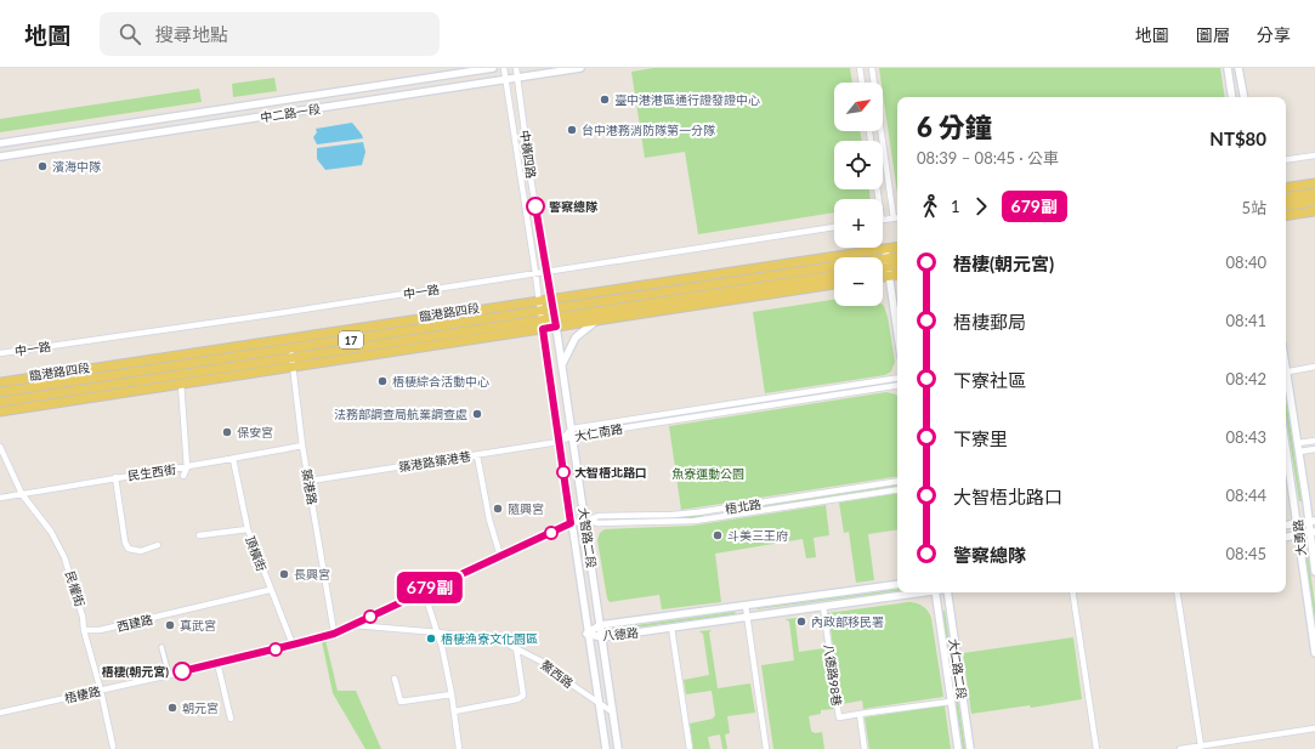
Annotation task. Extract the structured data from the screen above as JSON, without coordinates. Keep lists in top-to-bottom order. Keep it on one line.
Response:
{"streets":{"main road":["臨港路四段","17"],"street":["中二路一段","中橫四路","中一路","大仁南路","築港路築港巷","民生西街","築港路","梧北路","大智路二段","大勇路","頂橫街","民權街","西建路","八德路","大仁路二段","鰲西路","八德路98巷","梧棲路"]},"crossings":[["中二路一段","中橫四路"],["中橫四路","中一路"],["中橫四路","臨港路四段"],["中橫四路","大智路二段"],["臨港路四段","築港路"],["臨港路四段","大智路二段"],["大仁南路","築港路築港巷"],["大仁南路","大智路二段"],["築港路築港巷","築港路"],["築港路築港巷","大智路二段"],["民生西街","築港路"],["民生西街","頂橫街"],["民生西街","民權街"],["築港路","梧北路"],["築港路","梧棲路"],["梧北路","大智路二段"],["梧北路","鰲西路"],["梧北路","梧棲路"],["大智路二段","八德路"],["大智路二段","鰲西路"],["頂橫街","西建路"],["頂橫街","梧棲路"],["民權街","西建路"],["民權街","梧棲路"],["八德路","八德路98巷"]],"parks":["魚寮運動公園"],"places":["臺中港港區通行證發證中心","台中港務消防隊第一分隊","濱海中隊","警察總隊","梧棲綜合活動中心","法務部調查局航業調查處","保安宮","大智梧北路口","隨興宮","斗美三王府","長興宮","內政部移民署","真武宮","梧棲漁寮文化園區","梧棲(朝元宮)","朝元宮"],"lines":["bus line 679副"],"north":"top right","page":{"header":"地圖","search":"搜尋地點","nav":["地圖","圖層","分享"],"on_map":"679副","map_buttons":["+","−"],"heading":["6 分鐘","08:39 – 08:45 · 公車","NT$80"],"legs":["1","679副","5站"],"list":[{"name":"梧棲(朝元宮)","value":"08:40"},{"name":"梧棲郵局","value":"08:41"},{"name":"下寮社區","value":"08:42"},{"name":"下寮里","value":"08:43"},{"name":"大智梧北路口","value":"08:44"},{"name":"警察總隊","value":"08:45"}]}}
